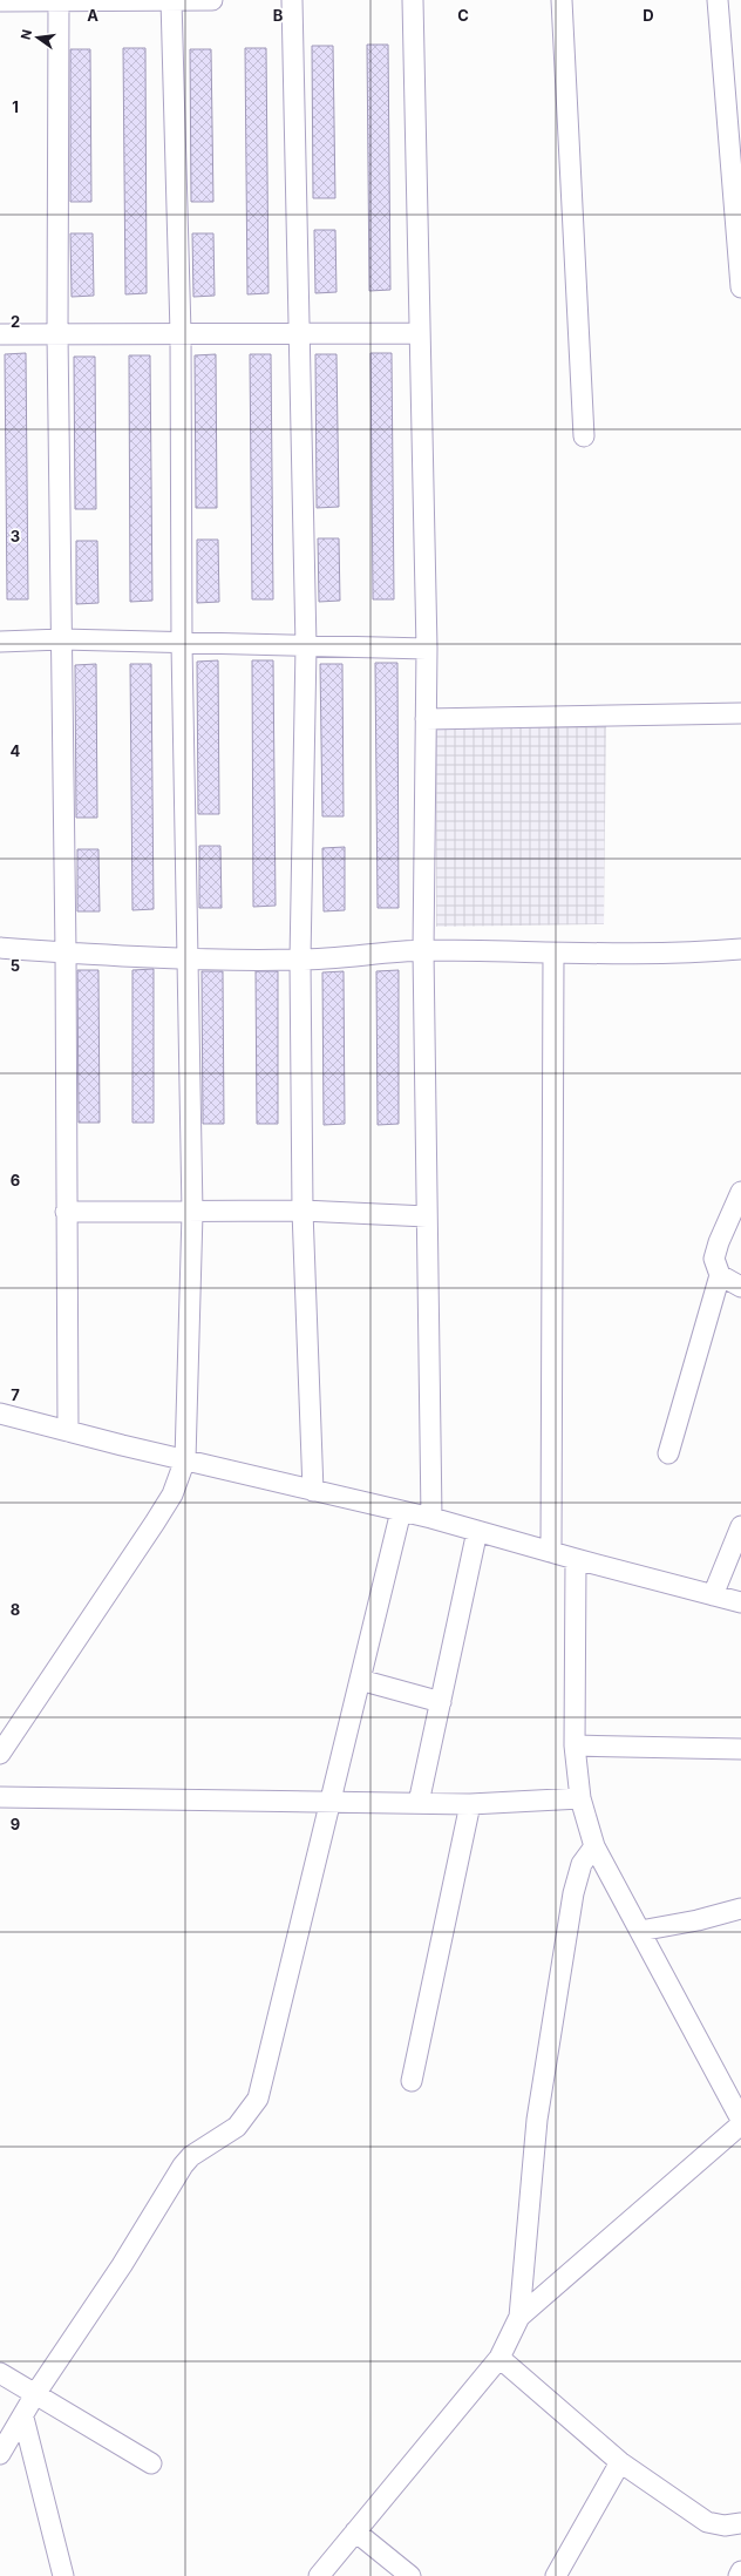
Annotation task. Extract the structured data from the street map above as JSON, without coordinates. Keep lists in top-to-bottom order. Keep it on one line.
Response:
{"north":"left","grid":{"columns":["A","B","C","D"],"rows":["1","2","3","4","5","6","7","8","9"]}}
